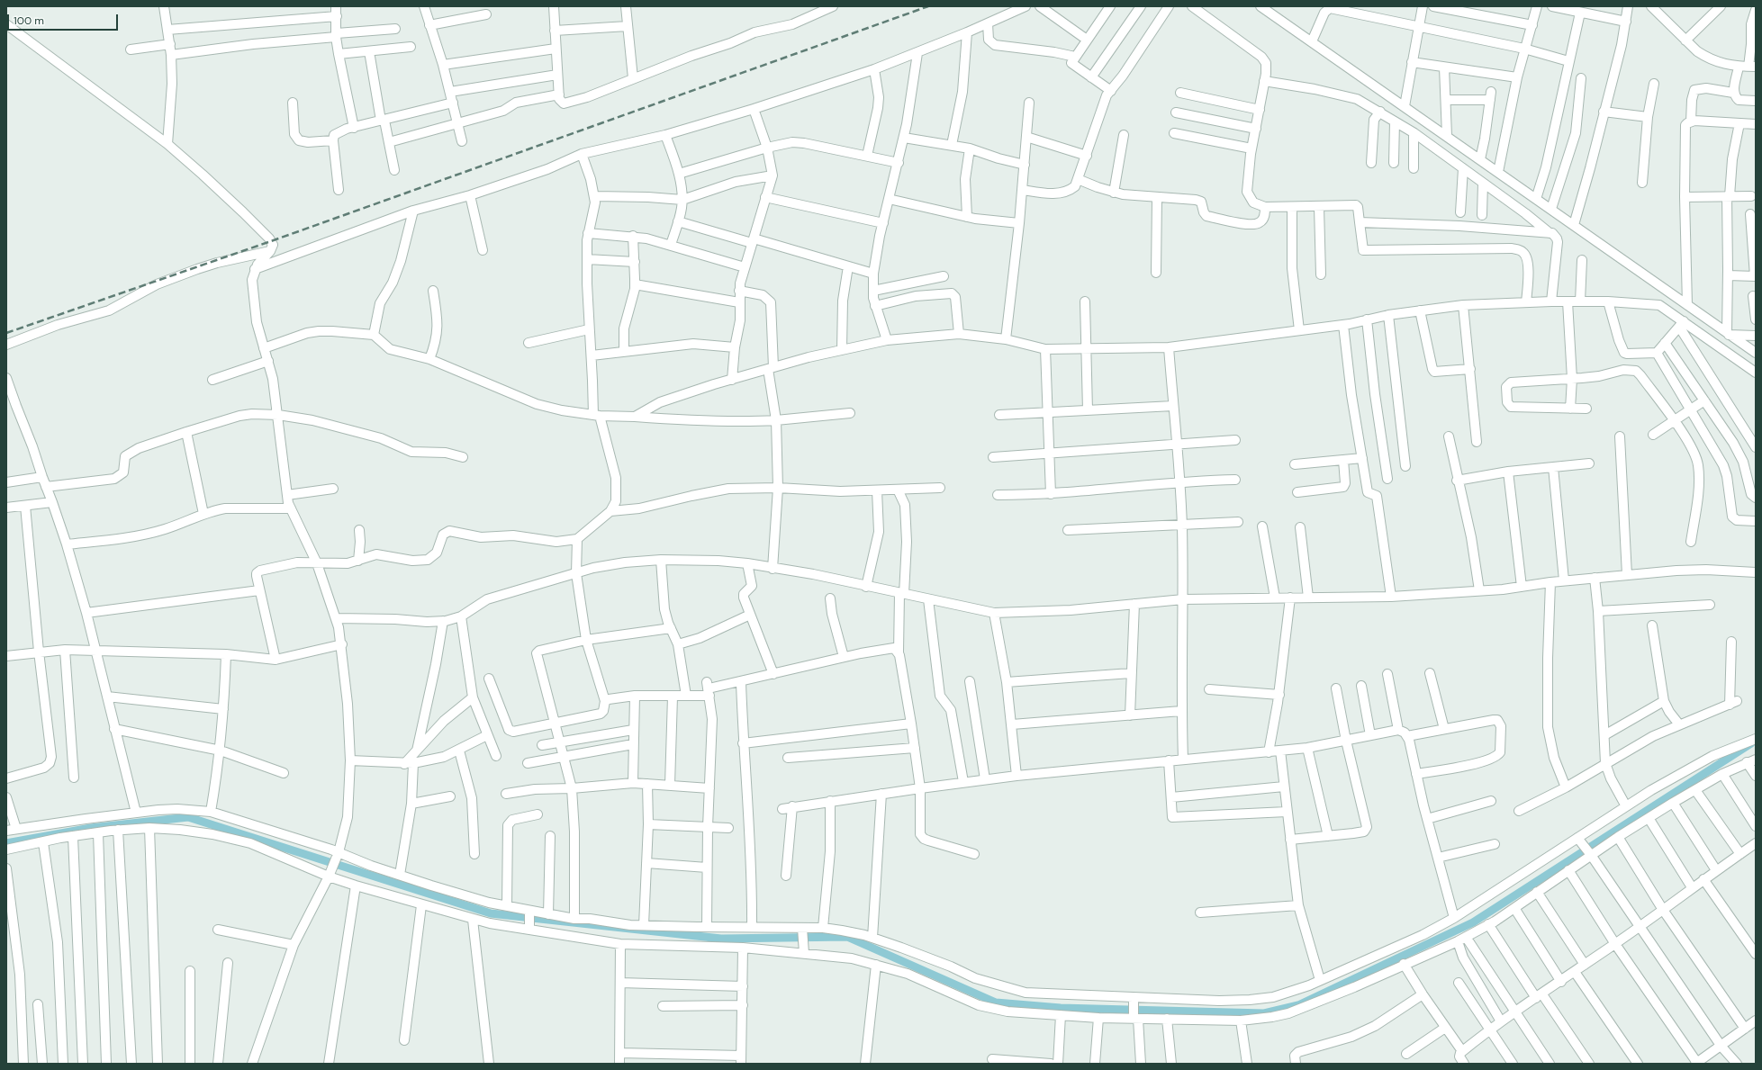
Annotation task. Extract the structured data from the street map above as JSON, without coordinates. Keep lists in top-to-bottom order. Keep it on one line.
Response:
{"scale_bar":"100 m"}
